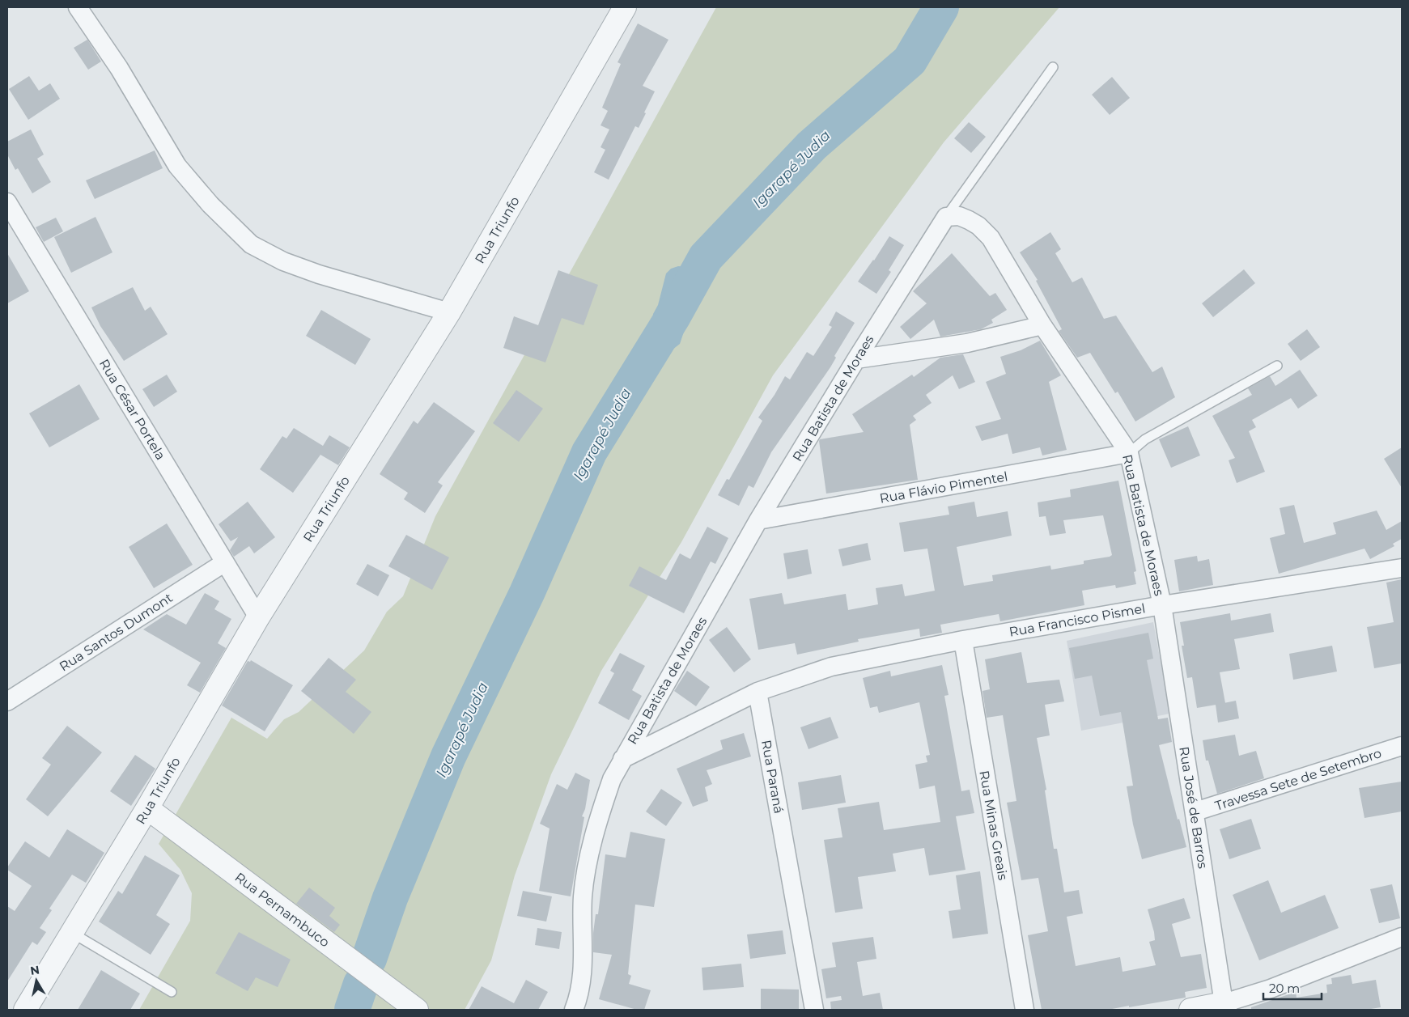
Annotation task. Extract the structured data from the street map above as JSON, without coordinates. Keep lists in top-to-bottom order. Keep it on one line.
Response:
{"streets":{"street":["Rua Triunfo","Rua Batista de Moraes","Rua César Portela","Rua Flávio Pimentel","Rua Francisco Pismel","Rua Santos Dumont","Rua Paraná","Travessa Sete de Setembro","Rua José de Barros","Rua Minas Greais","Rua Pernambuco"]},"crossings":[["Rua Triunfo","Rua César Portela"],["Rua Triunfo","Rua Pernambuco"],["Rua Batista de Moraes","Rua Flávio Pimentel"],["Rua Batista de Moraes","Rua Francisco Pismel"],["Rua Batista de Moraes","Rua José de Barros"],["Rua César Portela","Rua Santos Dumont"],["Rua Francisco Pismel","Rua Paraná"],["Rua Francisco Pismel","Rua José de Barros"],["Rua Francisco Pismel","Rua Minas Greais"],["Travessa Sete de Setembro","Rua José de Barros"]],"water":["Igarapé Judia"],"scale_bar":"20 m","north":"top"}
